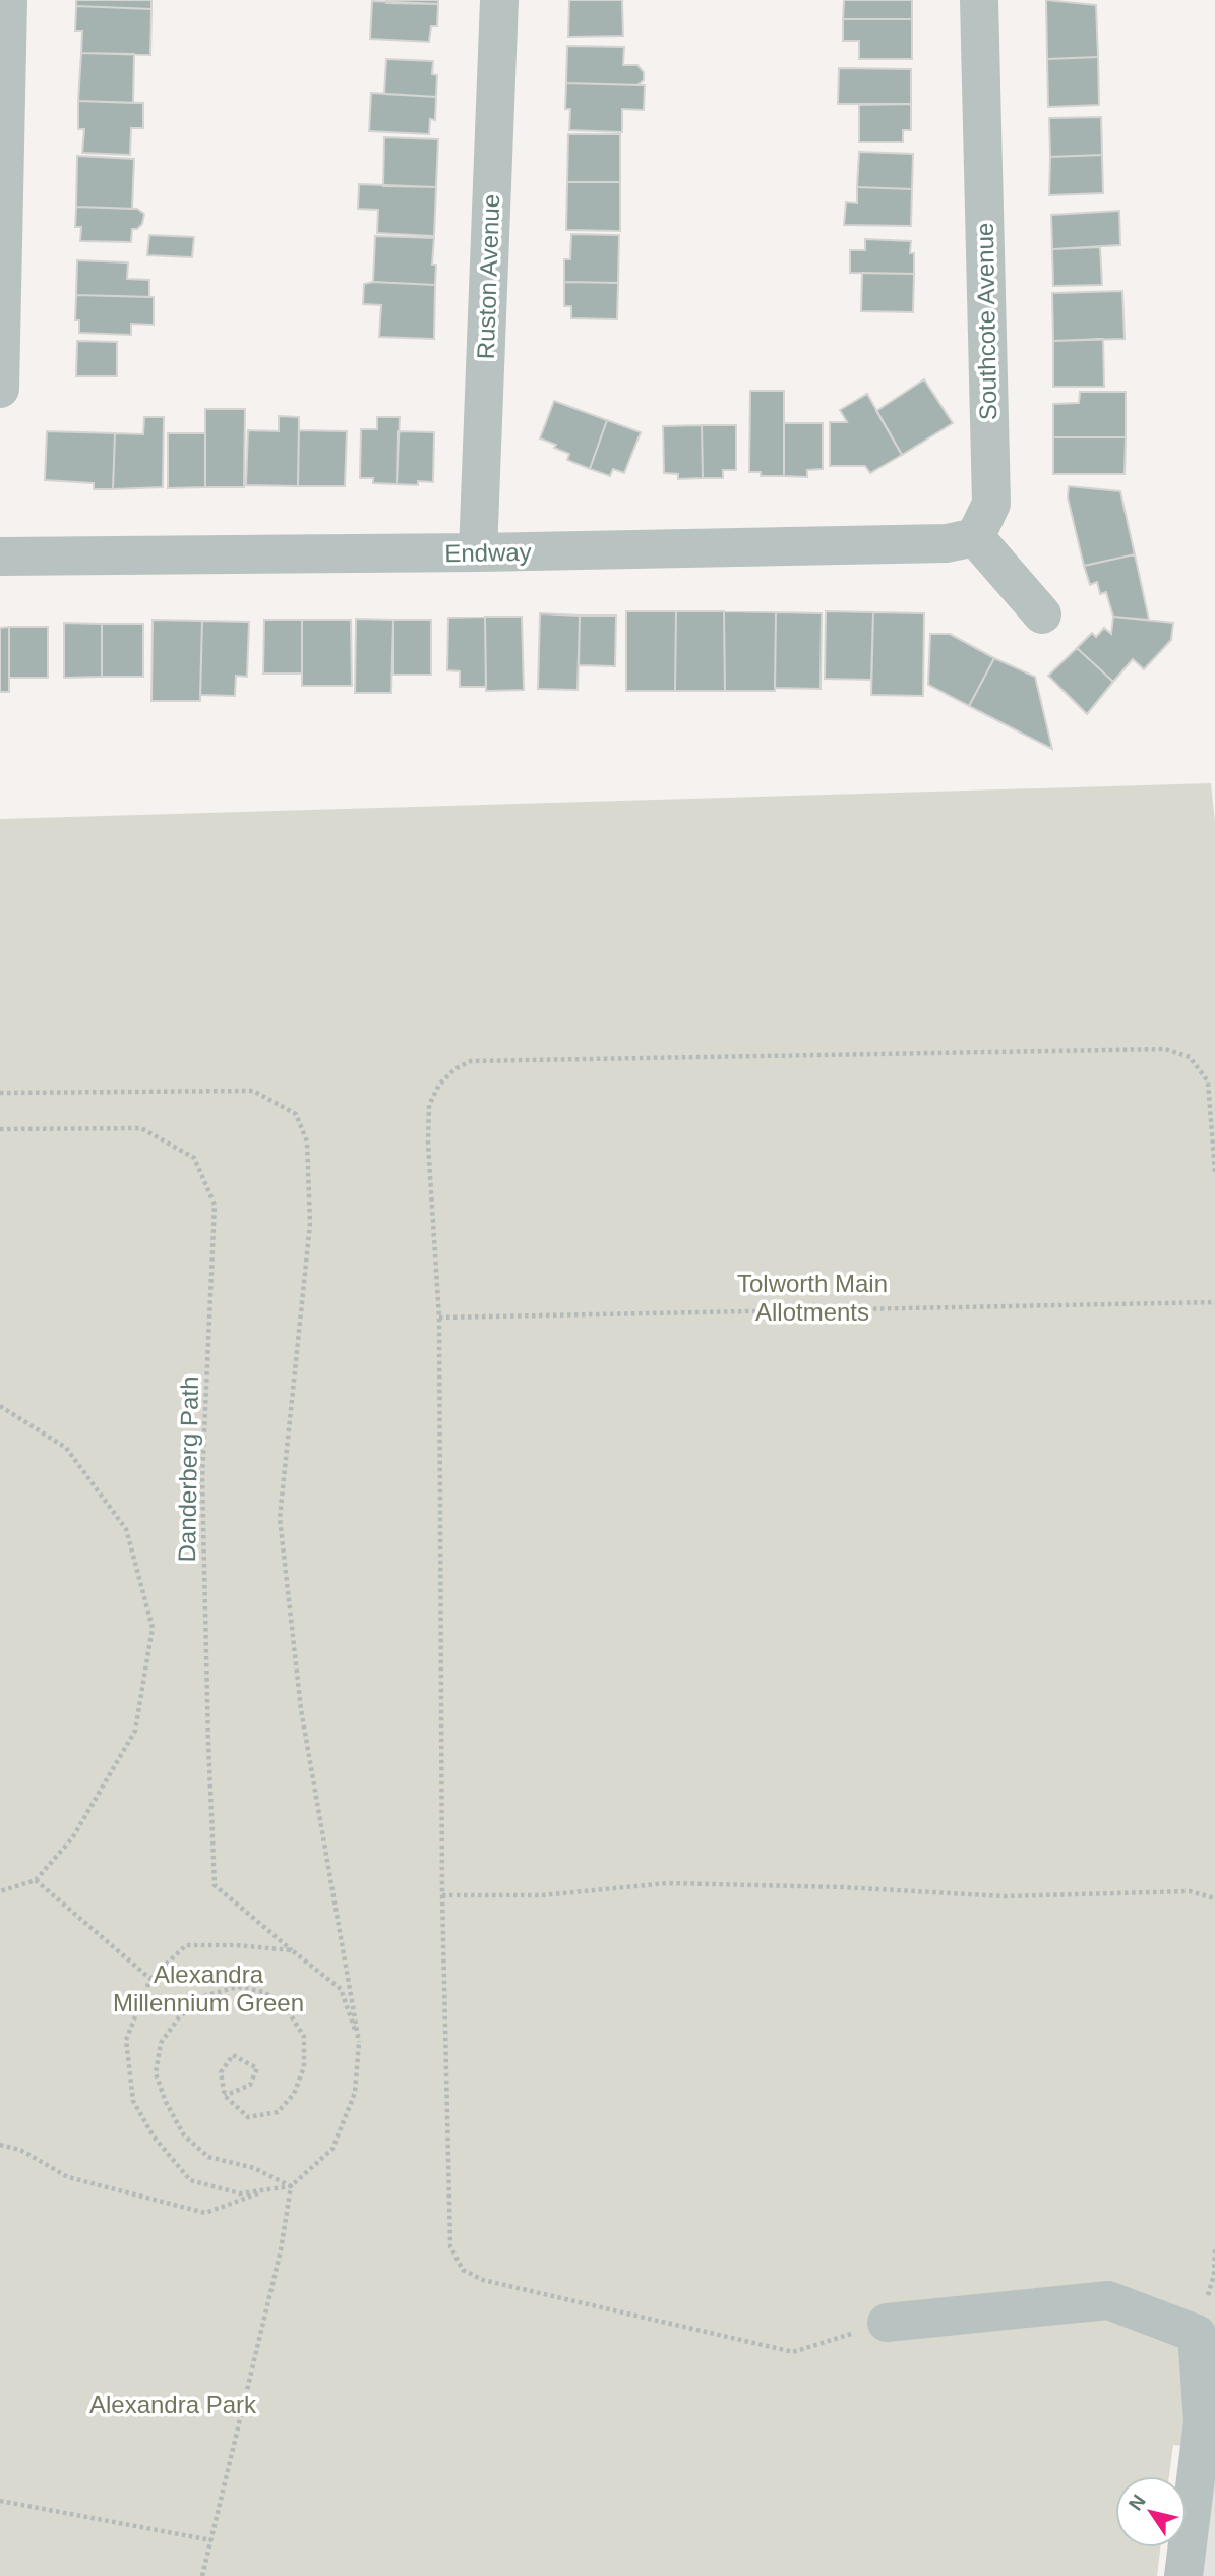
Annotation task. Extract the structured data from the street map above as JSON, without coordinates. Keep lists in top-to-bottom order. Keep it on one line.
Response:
{"streets":{"street":["Ruston Avenue","Southcote Avenue","Endway"],"path":["Danderberg Path"]},"crossings":[["Ruston Avenue","Endway"],["Southcote Avenue","Endway"]],"parks":["Tolworth Main Allotments","Alexandra Millennium Green","Alexandra Park"],"north":"top left"}
